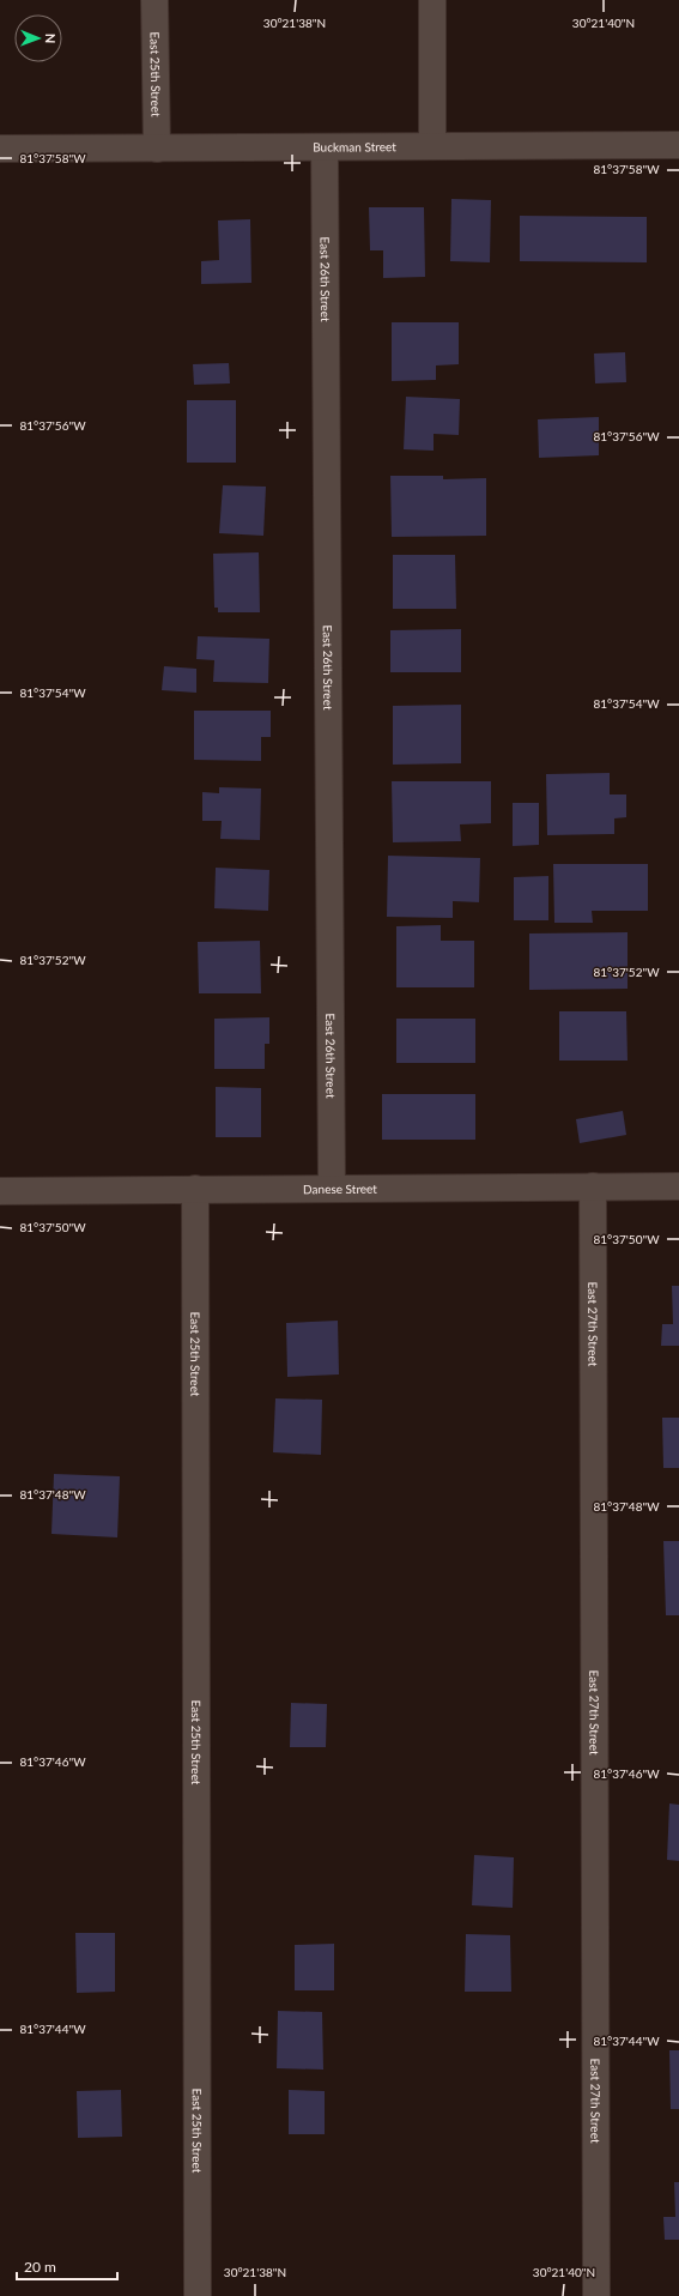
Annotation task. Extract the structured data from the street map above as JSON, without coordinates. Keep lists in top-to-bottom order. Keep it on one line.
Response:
{"streets":{"street":["East 25th Street","Buckman Street","East 26th Street","Danese Street","East 27th Street"]},"crossings":[["East 25th Street","Buckman Street"],["East 25th Street","Danese Street"],["Buckman Street","East 26th Street"],["East 26th Street","Danese Street"],["Danese Street","East 27th Street"]],"scale_bar":"20 m","north":"right","coordinates":["30°21'38\"N","30°21'40\"N","81°37'58\"W","81°37'56\"W","81°37'54\"W","81°37'52\"W","81°37'50\"W","81°37'48\"W","81°37'46\"W","81°37'44\"W"]}
